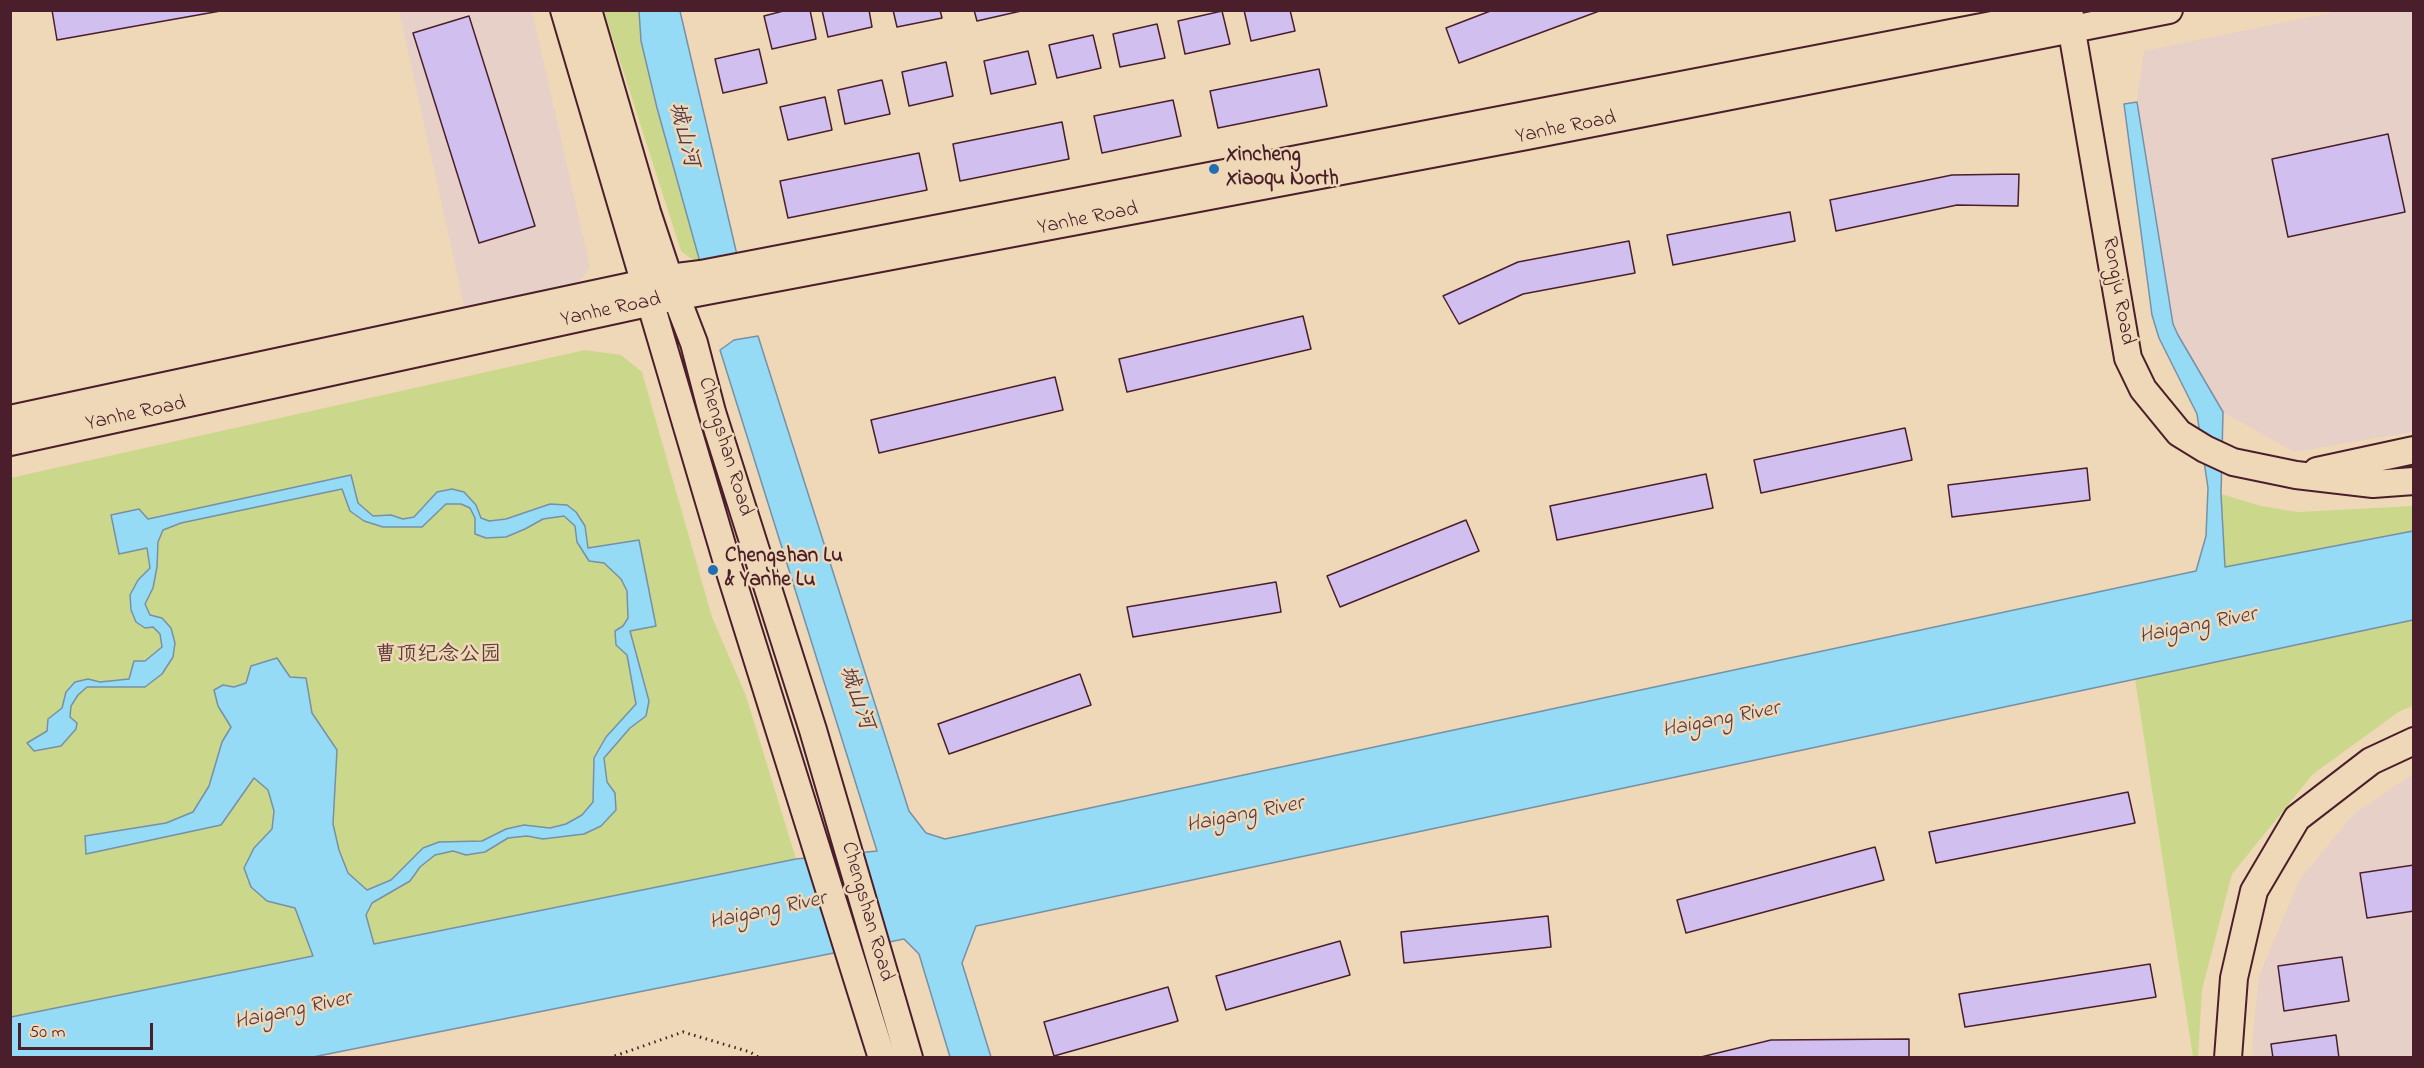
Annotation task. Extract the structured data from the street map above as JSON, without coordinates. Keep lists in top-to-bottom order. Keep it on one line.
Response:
{"streets":{"street":["Yanhe Road","Rongju Road","Chengshan Road"]},"crossings":[["Yanhe Road","Rongju Road"],["Yanhe Road","Chengshan Road"]],"water":["城山河","Haigang River"],"parks":["曹顶纪念公园"],"places":["Xincheng Xiaoqu North","Chengshan Lu & Yanhe Lu"],"scale_bar":"50 m"}
